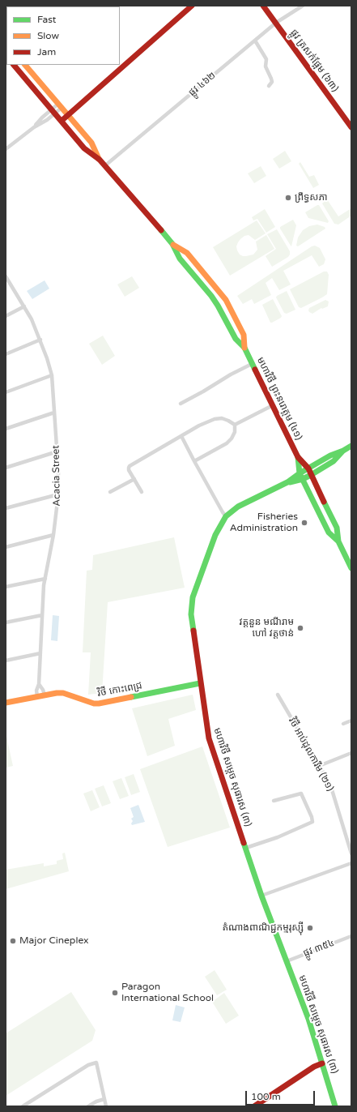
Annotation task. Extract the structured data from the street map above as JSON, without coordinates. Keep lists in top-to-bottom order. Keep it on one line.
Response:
{"streets":{"main road":["ផ្លូវ ត្រសក់ផ្អែម (៦៣)","មហាវិថី ព្រះនរោត្តម (៤១)","វិថី កោះពេជ្រ","មហាវិថី សម្តេច សុធារស (៣)"],"street":["ផ្លូវ ៤៦២","Acacia Street","វិថី អាប់ដុលការីម (២១)","ផ្លូវ ៣៥៤"]},"crossings":[["ផ្លូវ ត្រសក់ផ្អែម (៦៣)","ផ្លូវ ៤៦២"],["ផ្លូវ ៤៦២","មហាវិថី ព្រះនរោត្តម (៤១)"],["មហាវិថី ព្រះនរោត្តម (៤១)","មហាវិថី សម្តេច សុធារស (៣)"],["Acacia Street","វិថី កោះពេជ្រ"],["វិថី កោះពេជ្រ","មហាវិថី សម្តេច សុធារស (៣)"],["មហាវិថី សម្តេច សុធារស (៣)","ផ្លូវ ៣៥៤"]],"places":["ព្រឹទ្ធសភា","Fisheries Administration","វត្តនួន មណីរាម ហៅ វត្តថាន់","តំណាងពាណិជ្ជកម្មរុស្ស៊ី","Major Cineplex","Paragon International School"],"legend":["Fast","Slow","Jam"],"scale_bar":"100 m"}
